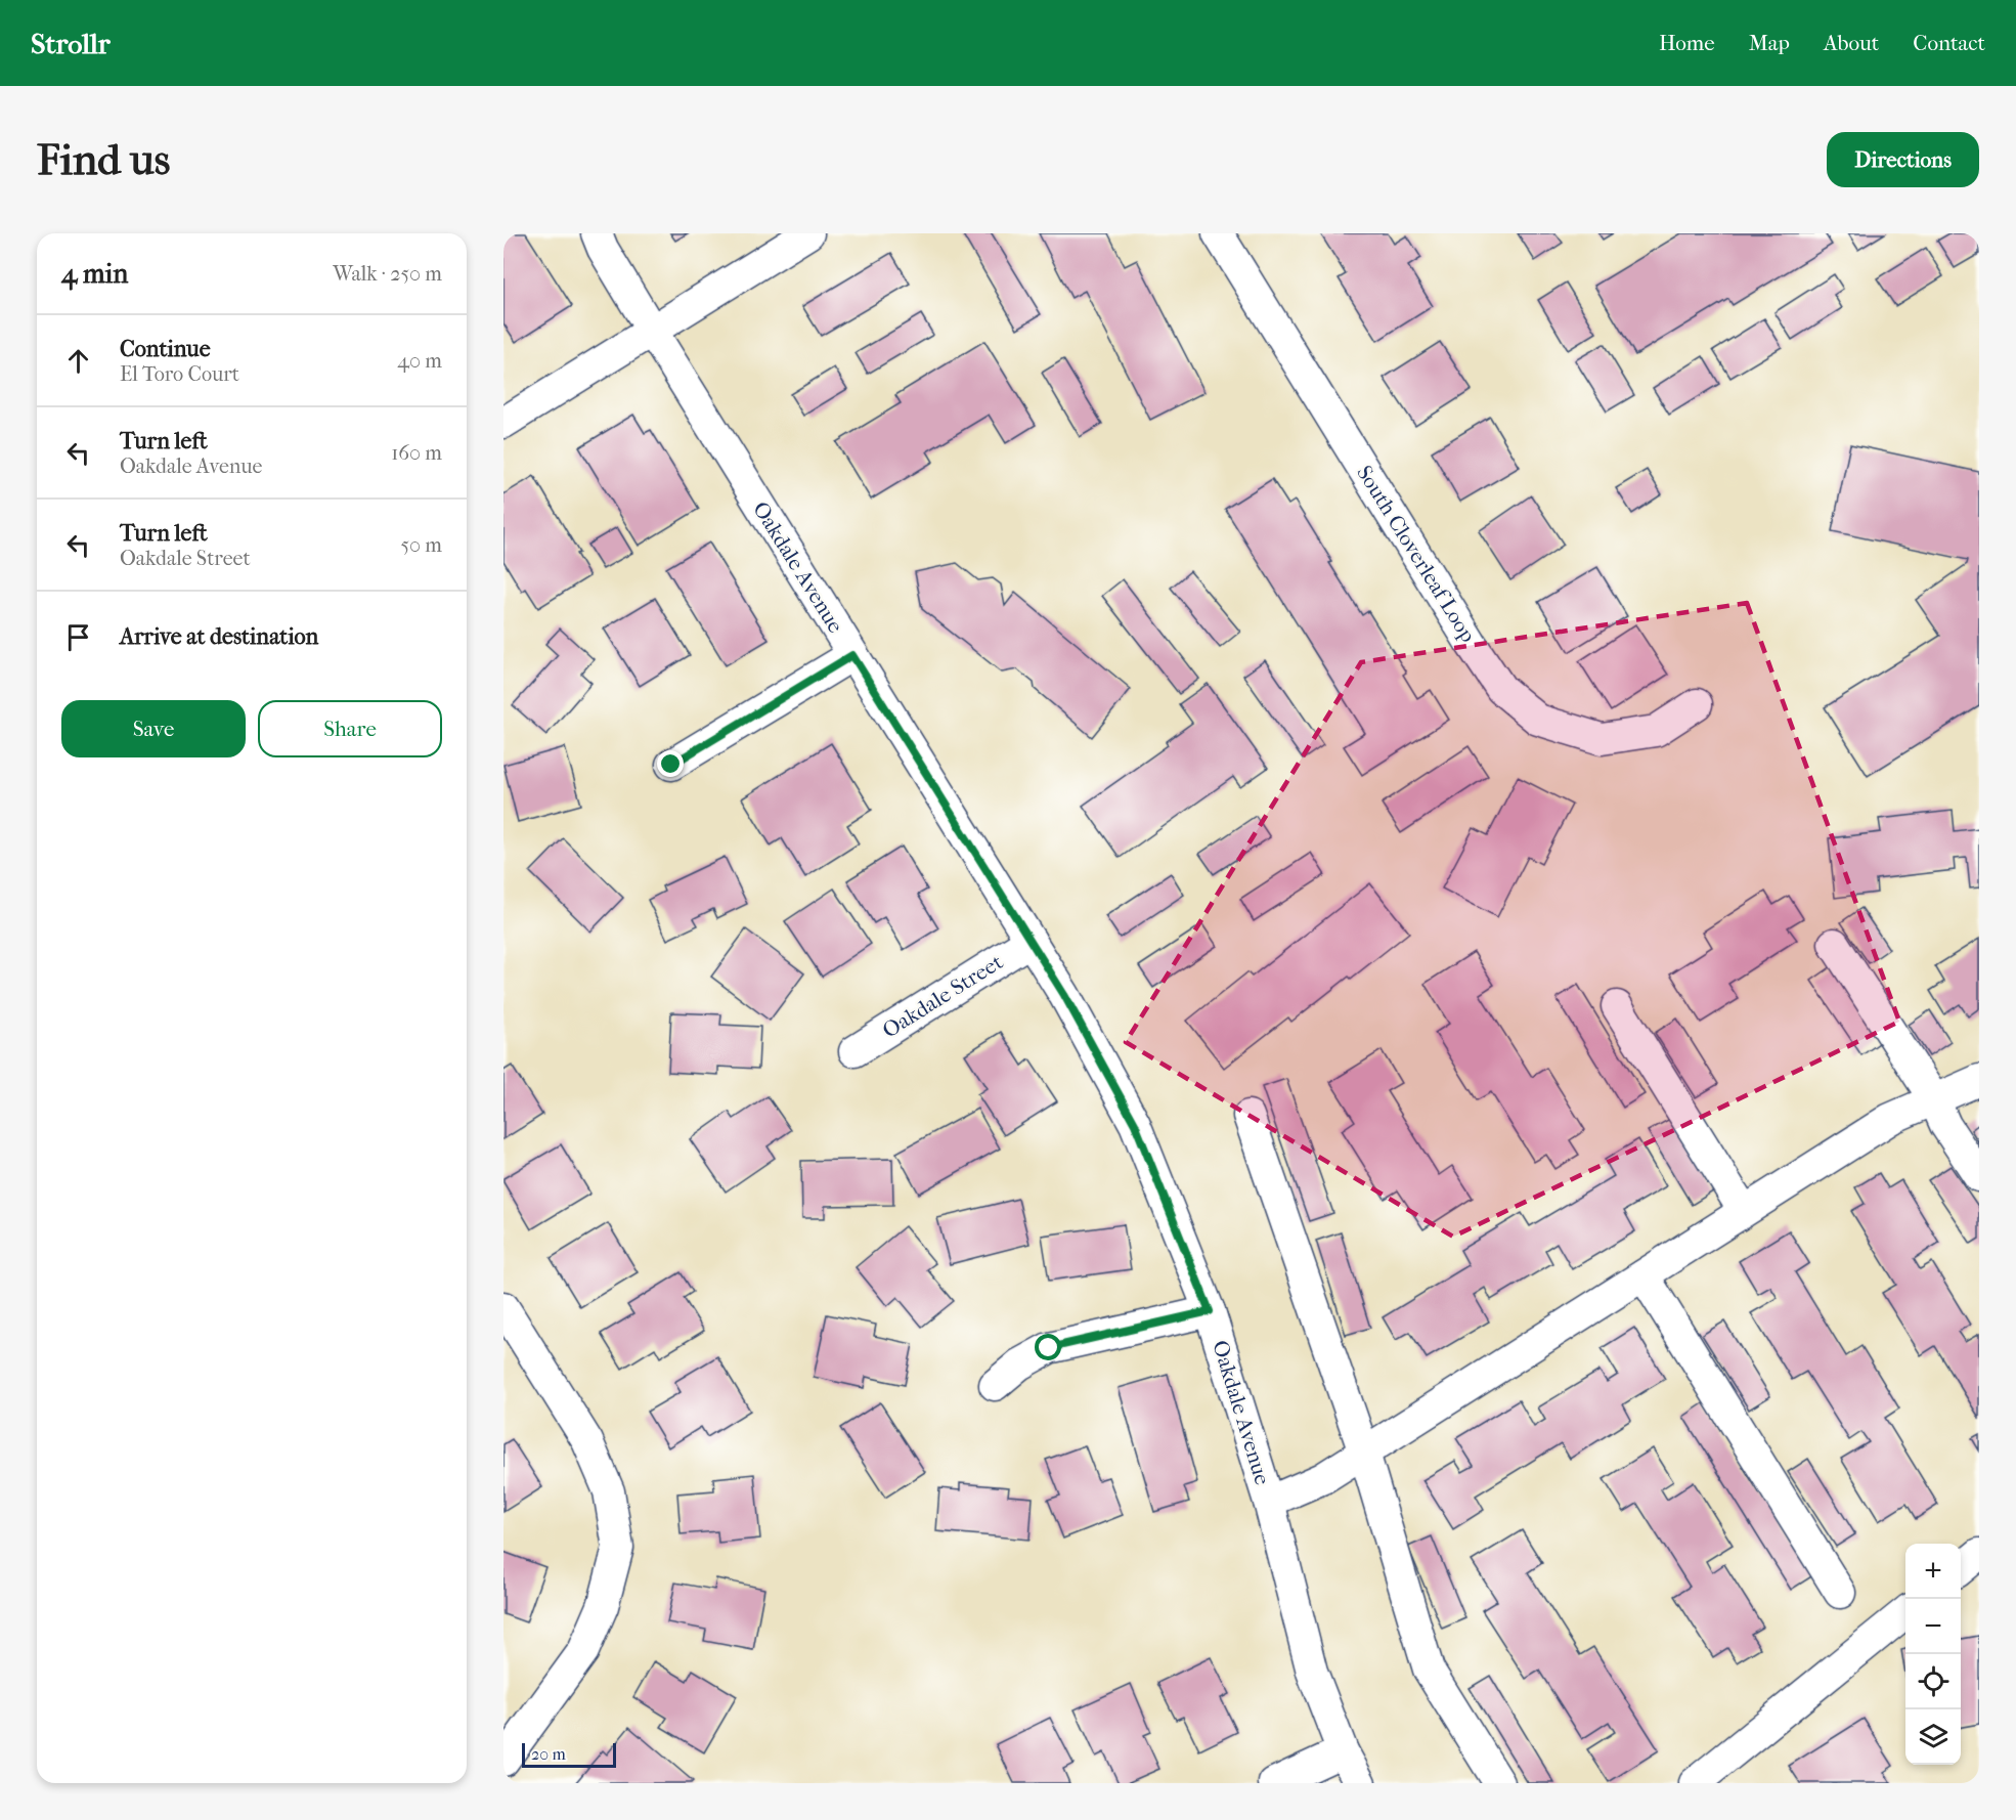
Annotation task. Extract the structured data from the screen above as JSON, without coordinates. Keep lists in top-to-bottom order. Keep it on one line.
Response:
{"streets":{"street":["South Cloverleaf Loop","Oakdale Avenue","Oakdale Street"]},"crossings":[["Oakdale Avenue","Oakdale Street"]],"scale_bar":"20 m","page":{"header":"Strollr","nav":["Home","Map","About","Contact"],"buttons":["Directions",["Save","Share"]],"title":"Find us","heading":["4 min","Walk · 250 m"],"list":[["Continue","El Toro Court","40 m"],["Turn left","Oakdale Avenue","160 m"],["Turn left","Oakdale Street","50 m"],"Arrive at destination"],"map_buttons":["+","−"],"scale":"20 m"}}
